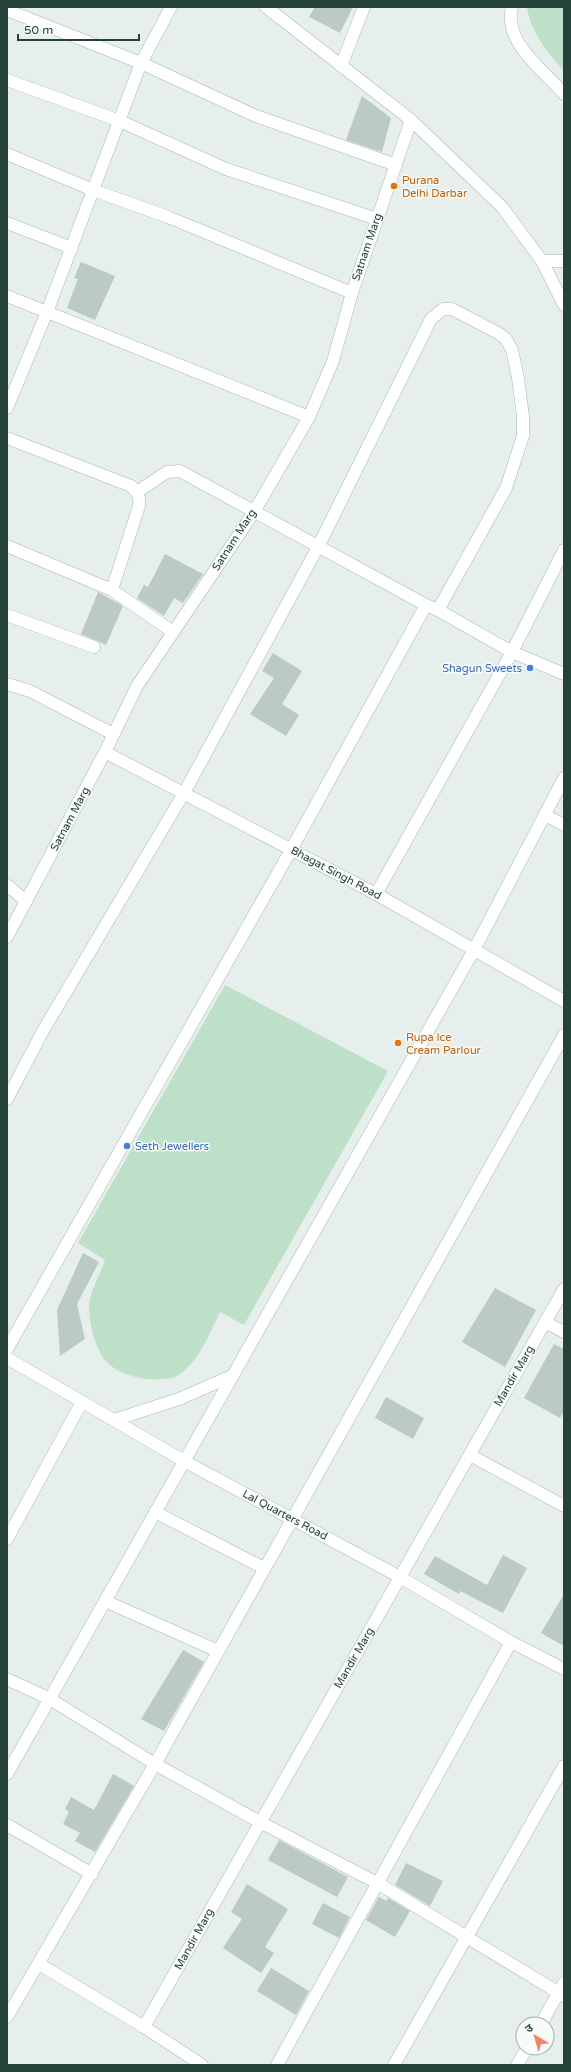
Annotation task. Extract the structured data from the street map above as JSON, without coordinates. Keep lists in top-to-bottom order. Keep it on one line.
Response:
{"streets":{"street":["Satnam Marg","Bhagat Singh Road","Mandir Marg","Lal Quarters Road"]},"crossings":[["Satnam Marg","Bhagat Singh Road"],["Mandir Marg","Lal Quarters Road"]],"places":["Purana Delhi Darbar","Shagun Sweets","Rupa Ice Cream Parlour","Seth Jewellers"],"scale_bar":"50 m","north":"top left"}
